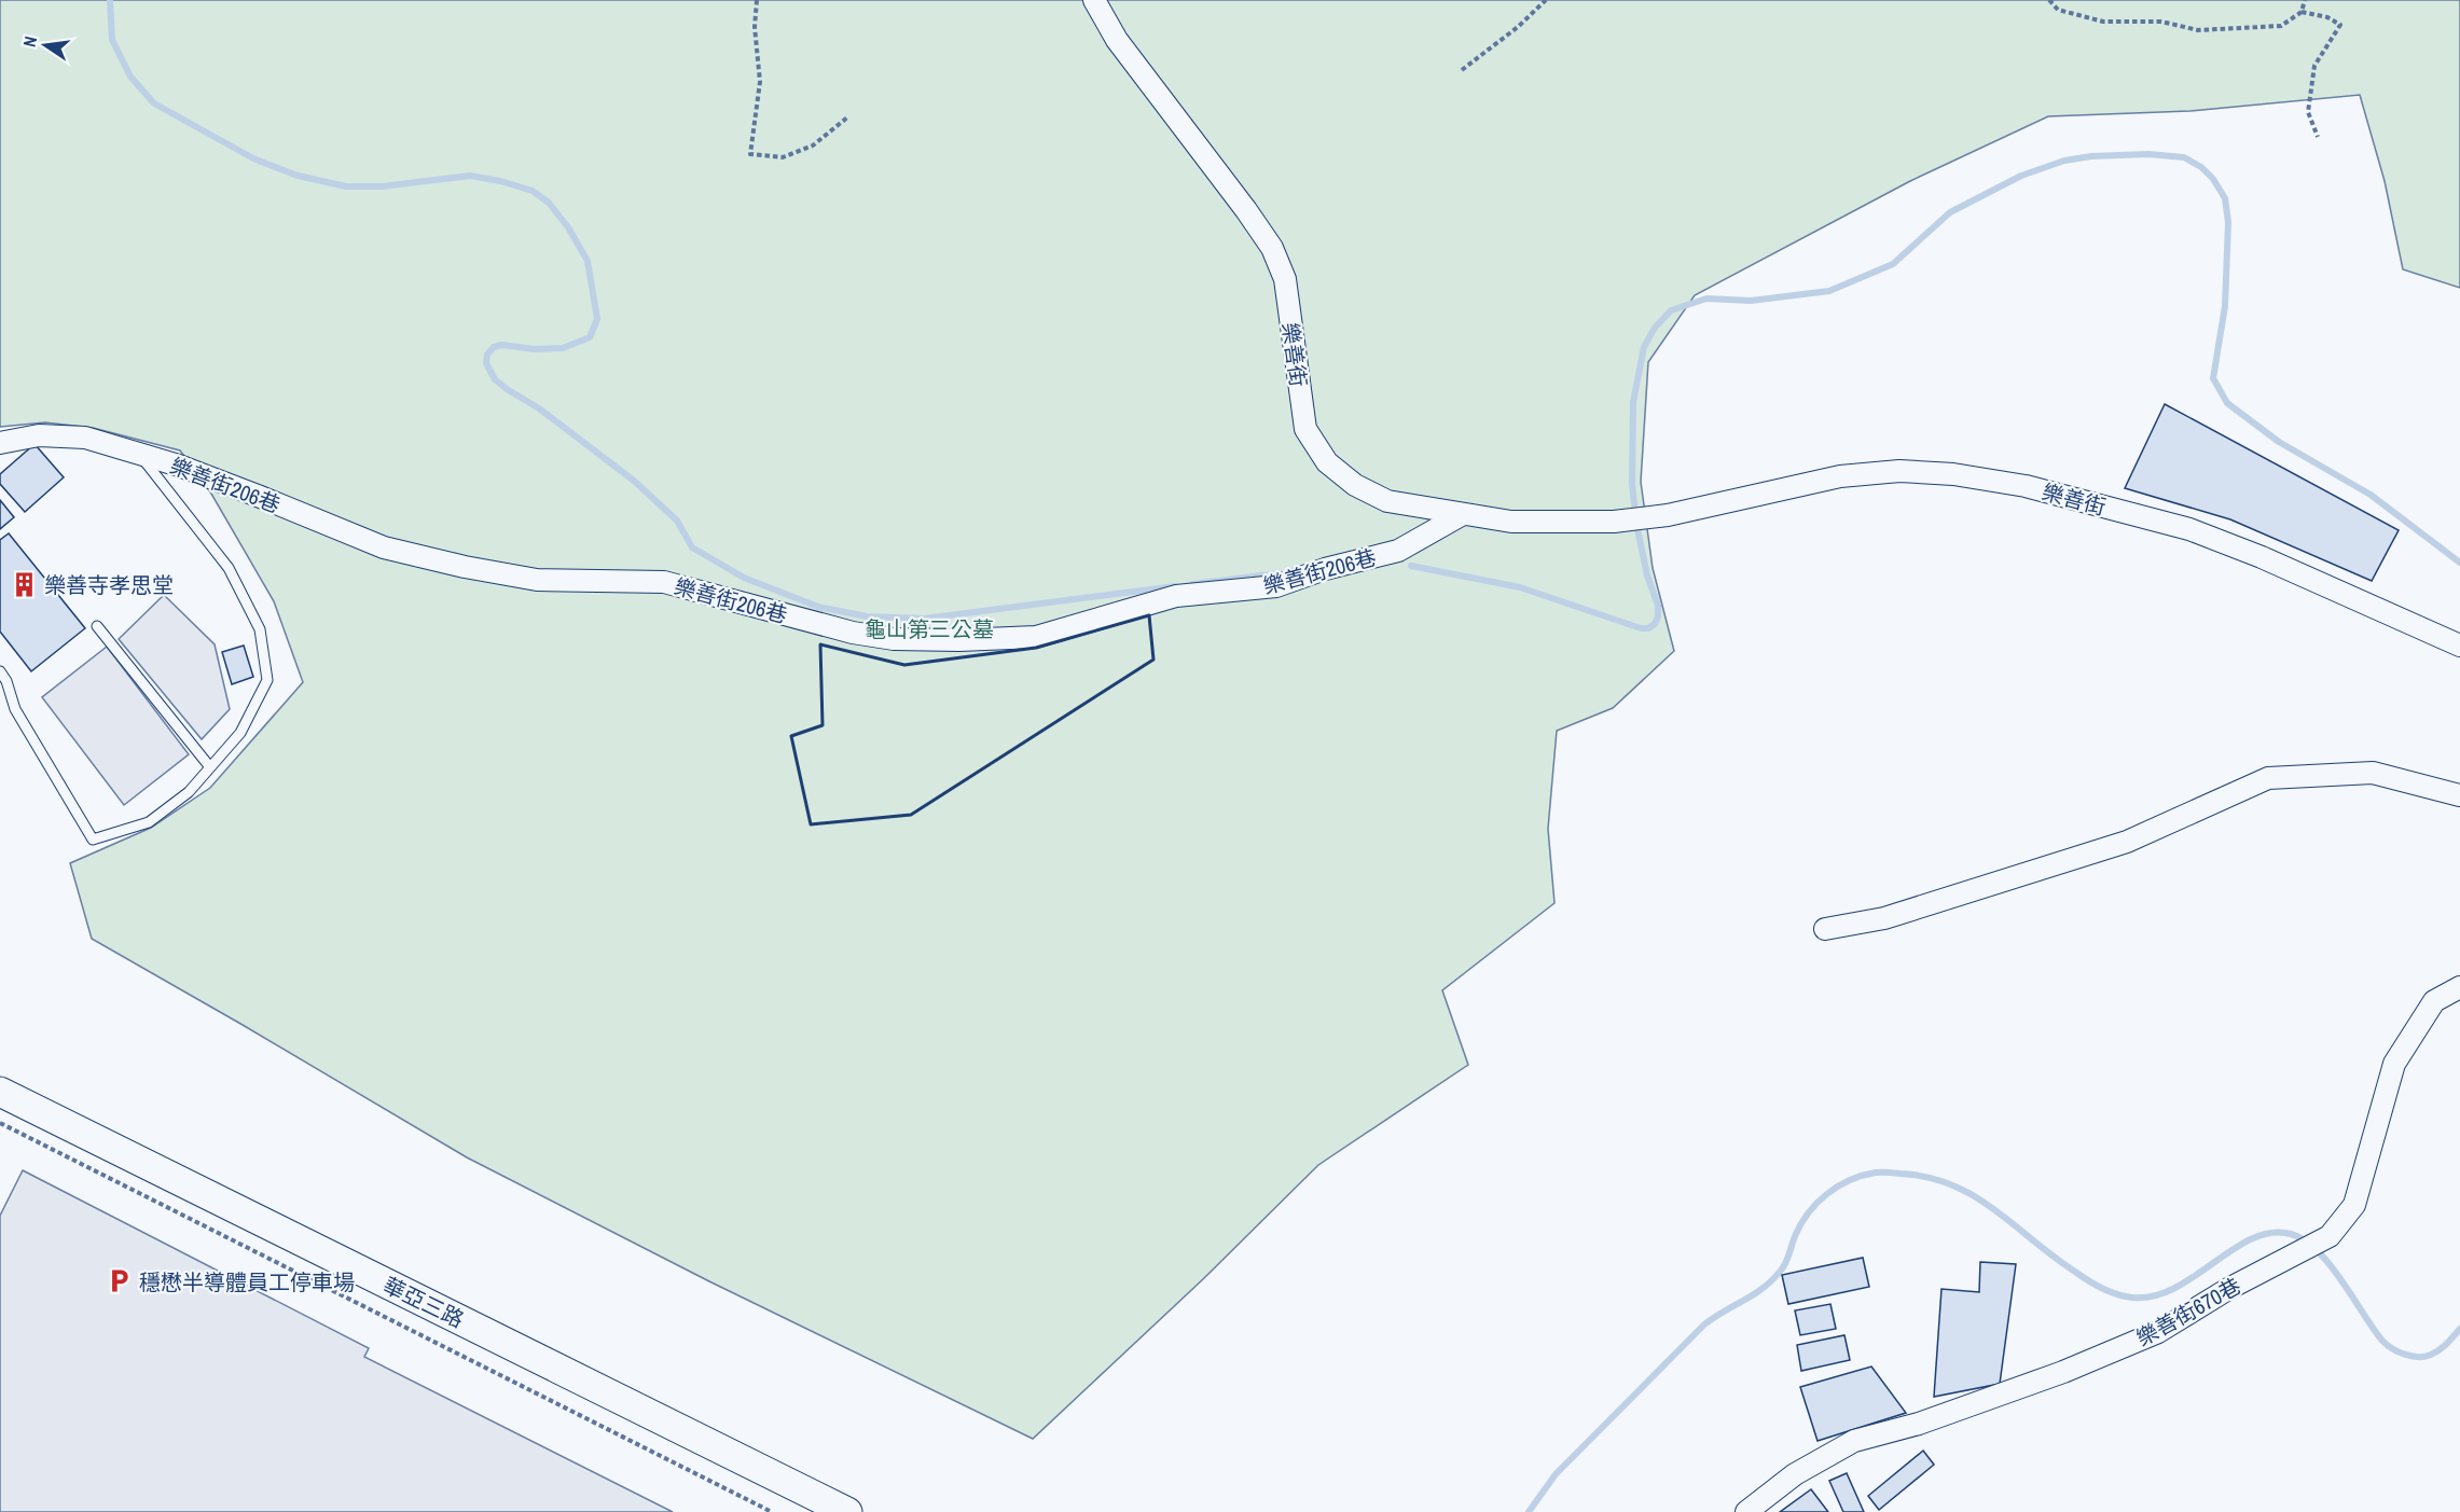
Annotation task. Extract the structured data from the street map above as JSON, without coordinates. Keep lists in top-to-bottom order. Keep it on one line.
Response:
{"streets":{"street":["樂善街","樂善街206巷","華亞三路","樂善街670巷"]},"crossings":[["樂善街","樂善街206巷"]],"parks":["龜山第三公墓"],"places":{"building":["樂善寺孝思堂"],"parking":["穩懋半導體員工停車場"]},"north":"left"}
